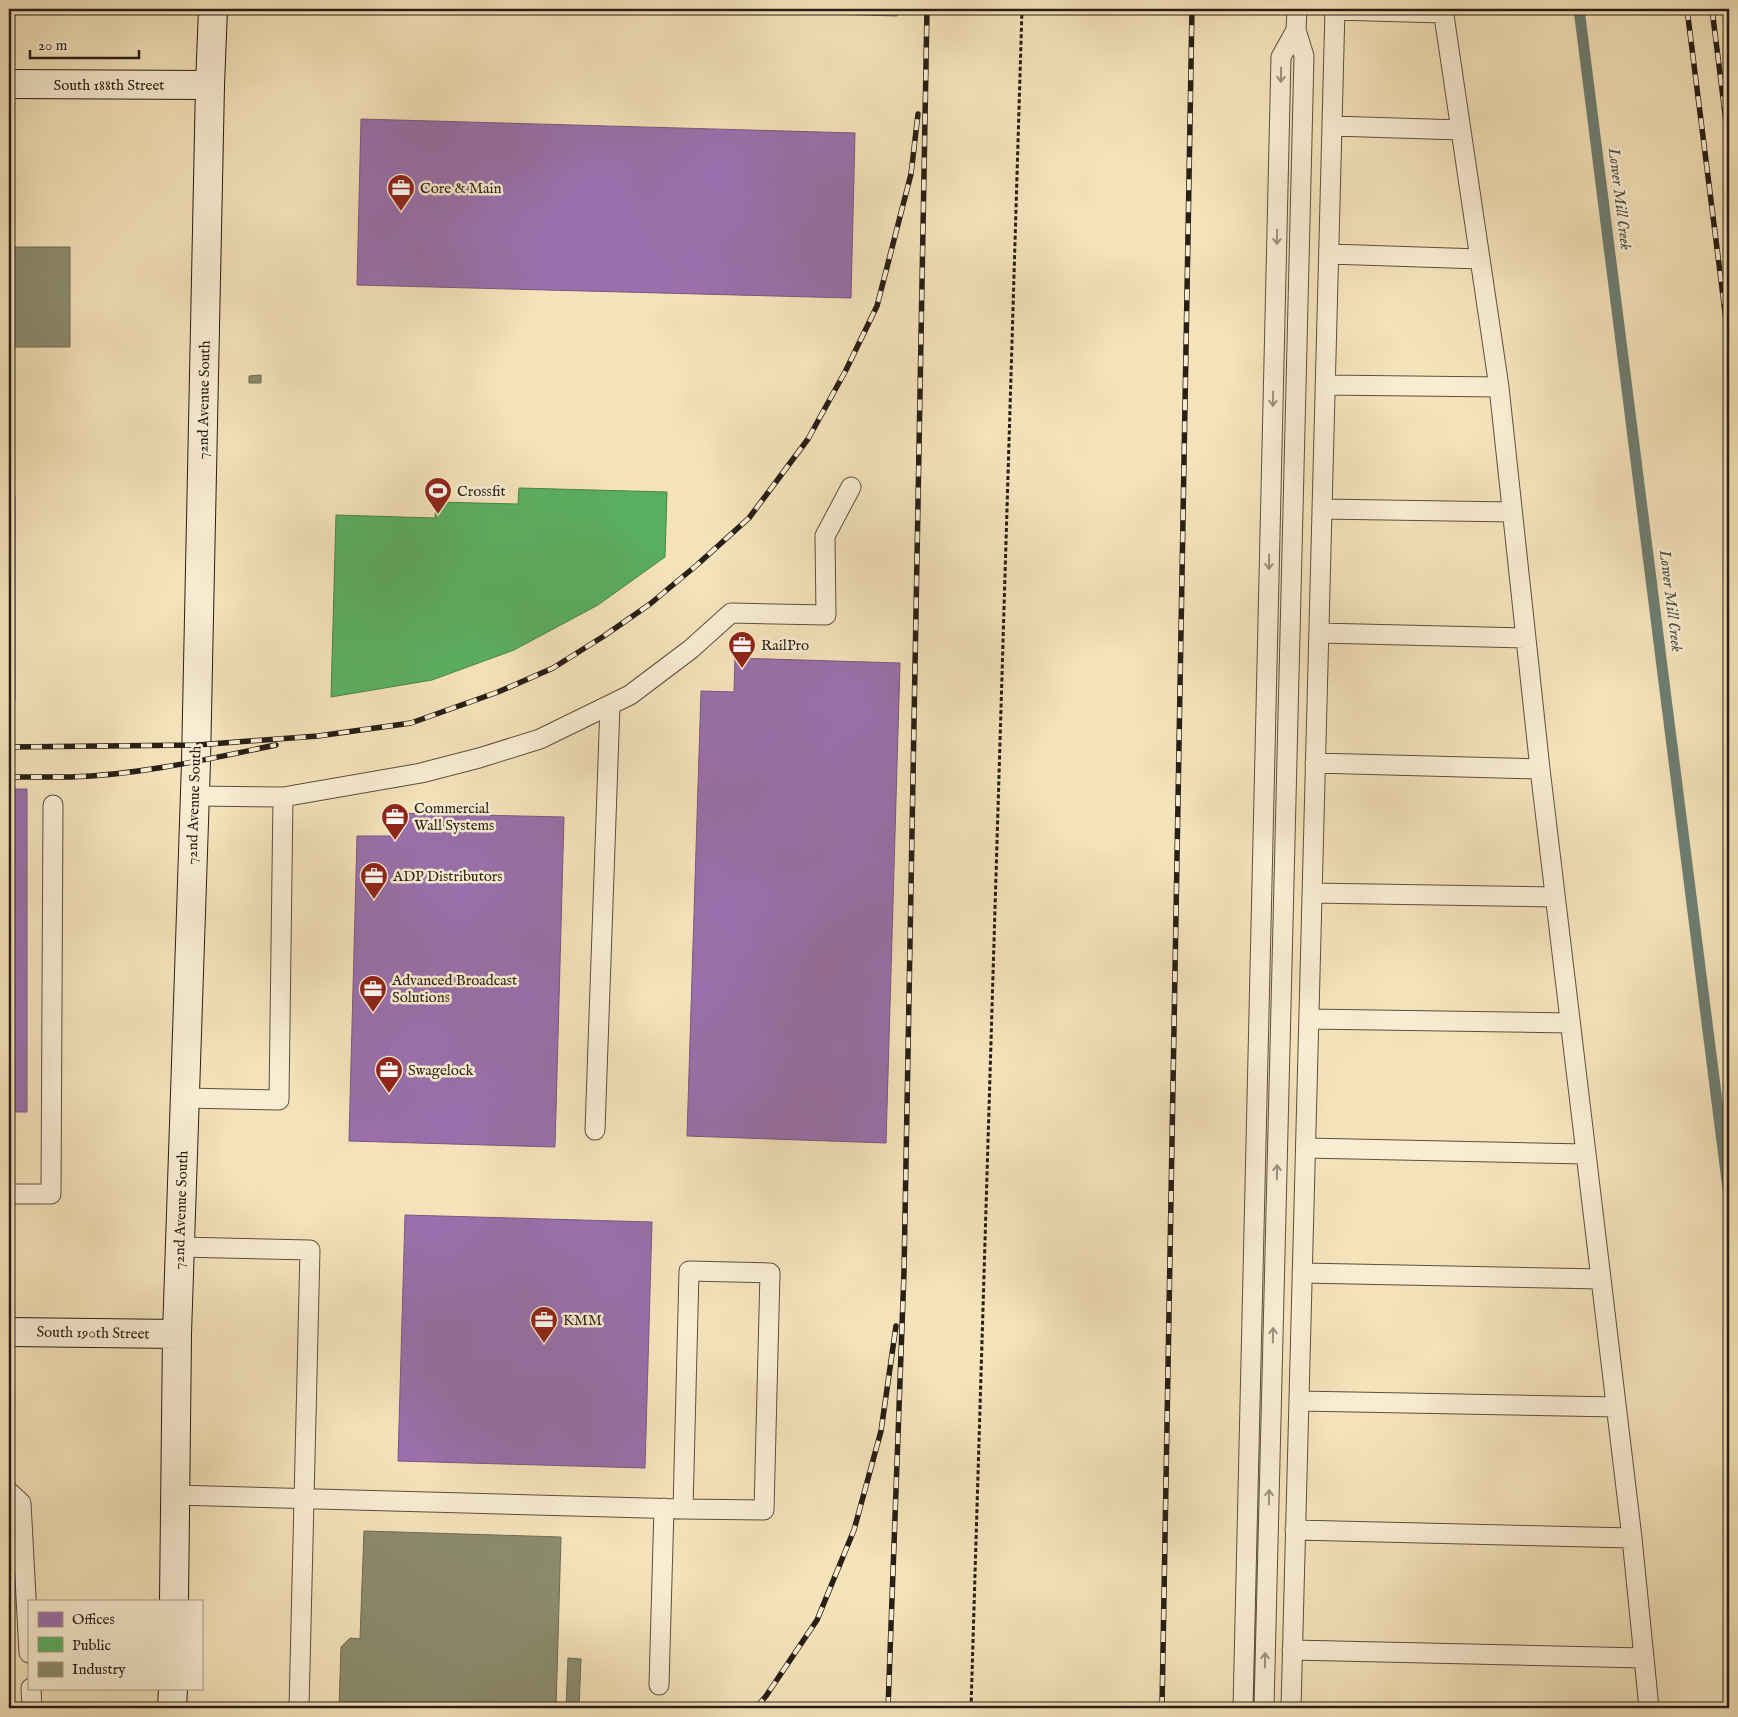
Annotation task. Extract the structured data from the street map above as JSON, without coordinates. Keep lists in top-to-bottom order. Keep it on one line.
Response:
{"streets":{"street":["South 188th Street","72nd Avenue South","South 190th Street"]},"crossings":[["South 188th Street","72nd Avenue South"],["72nd Avenue South","South 190th Street"]],"water":["Lower Mill Creek"],"places":{"office":["Core & Main","RailPro","Commercial Wall Systems","ADP Distributors","Advanced Broadcast Solutions","Swagelock","KMM"],"sports":["Crossfit"]},"legend":["Offices","Public","Industry"],"scale_bar":"20 m"}
